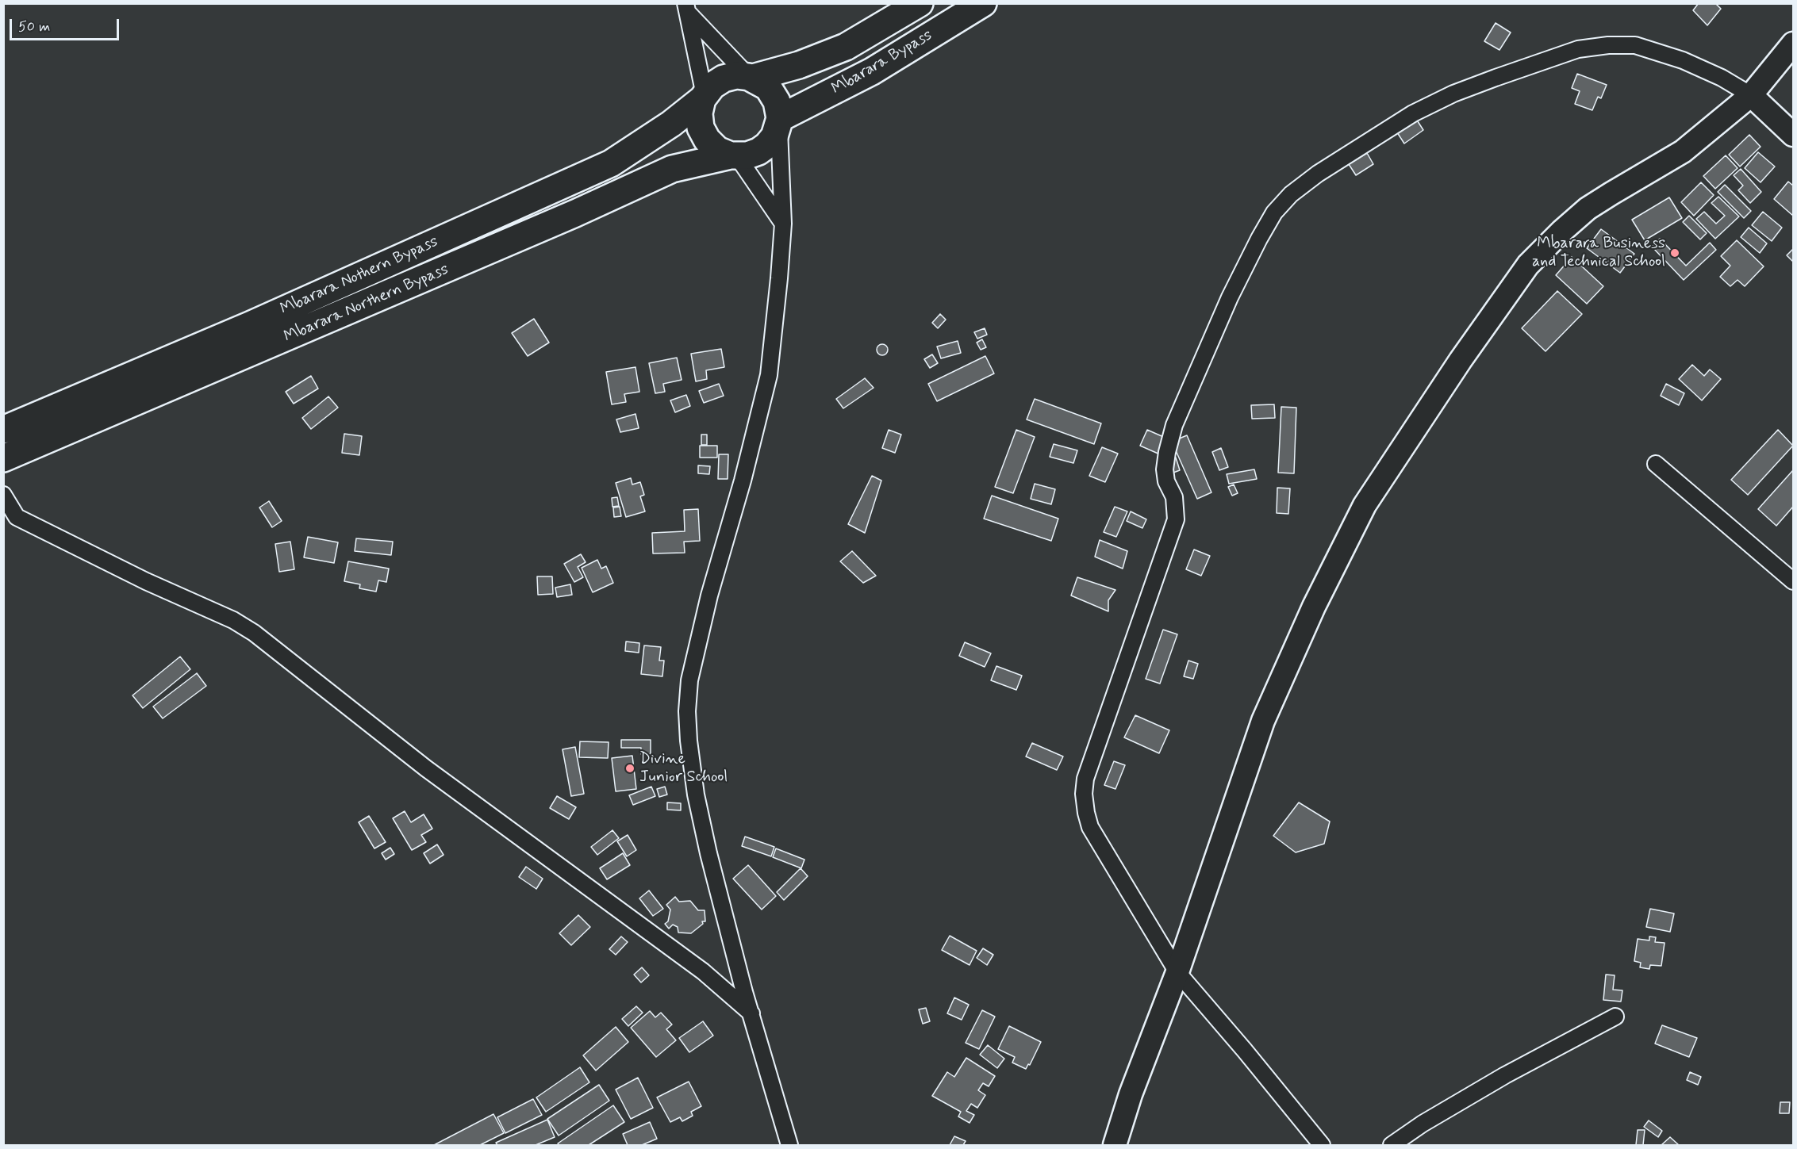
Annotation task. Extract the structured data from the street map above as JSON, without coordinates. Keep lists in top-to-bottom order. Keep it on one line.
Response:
{"streets":{"highway":["Mbarara Bypass","Mbarara Nothern Bypass","Mbarara Northern Bypass"]},"crossings":[["Mbarara Bypass","Mbarara Nothern Bypass"],["Mbarara Bypass","Mbarara Northern Bypass"],["Mbarara Nothern Bypass","Mbarara Northern Bypass"]],"places":["Mbarara Business and Technical School","Divine Junior School"],"scale_bar":"50 m"}
